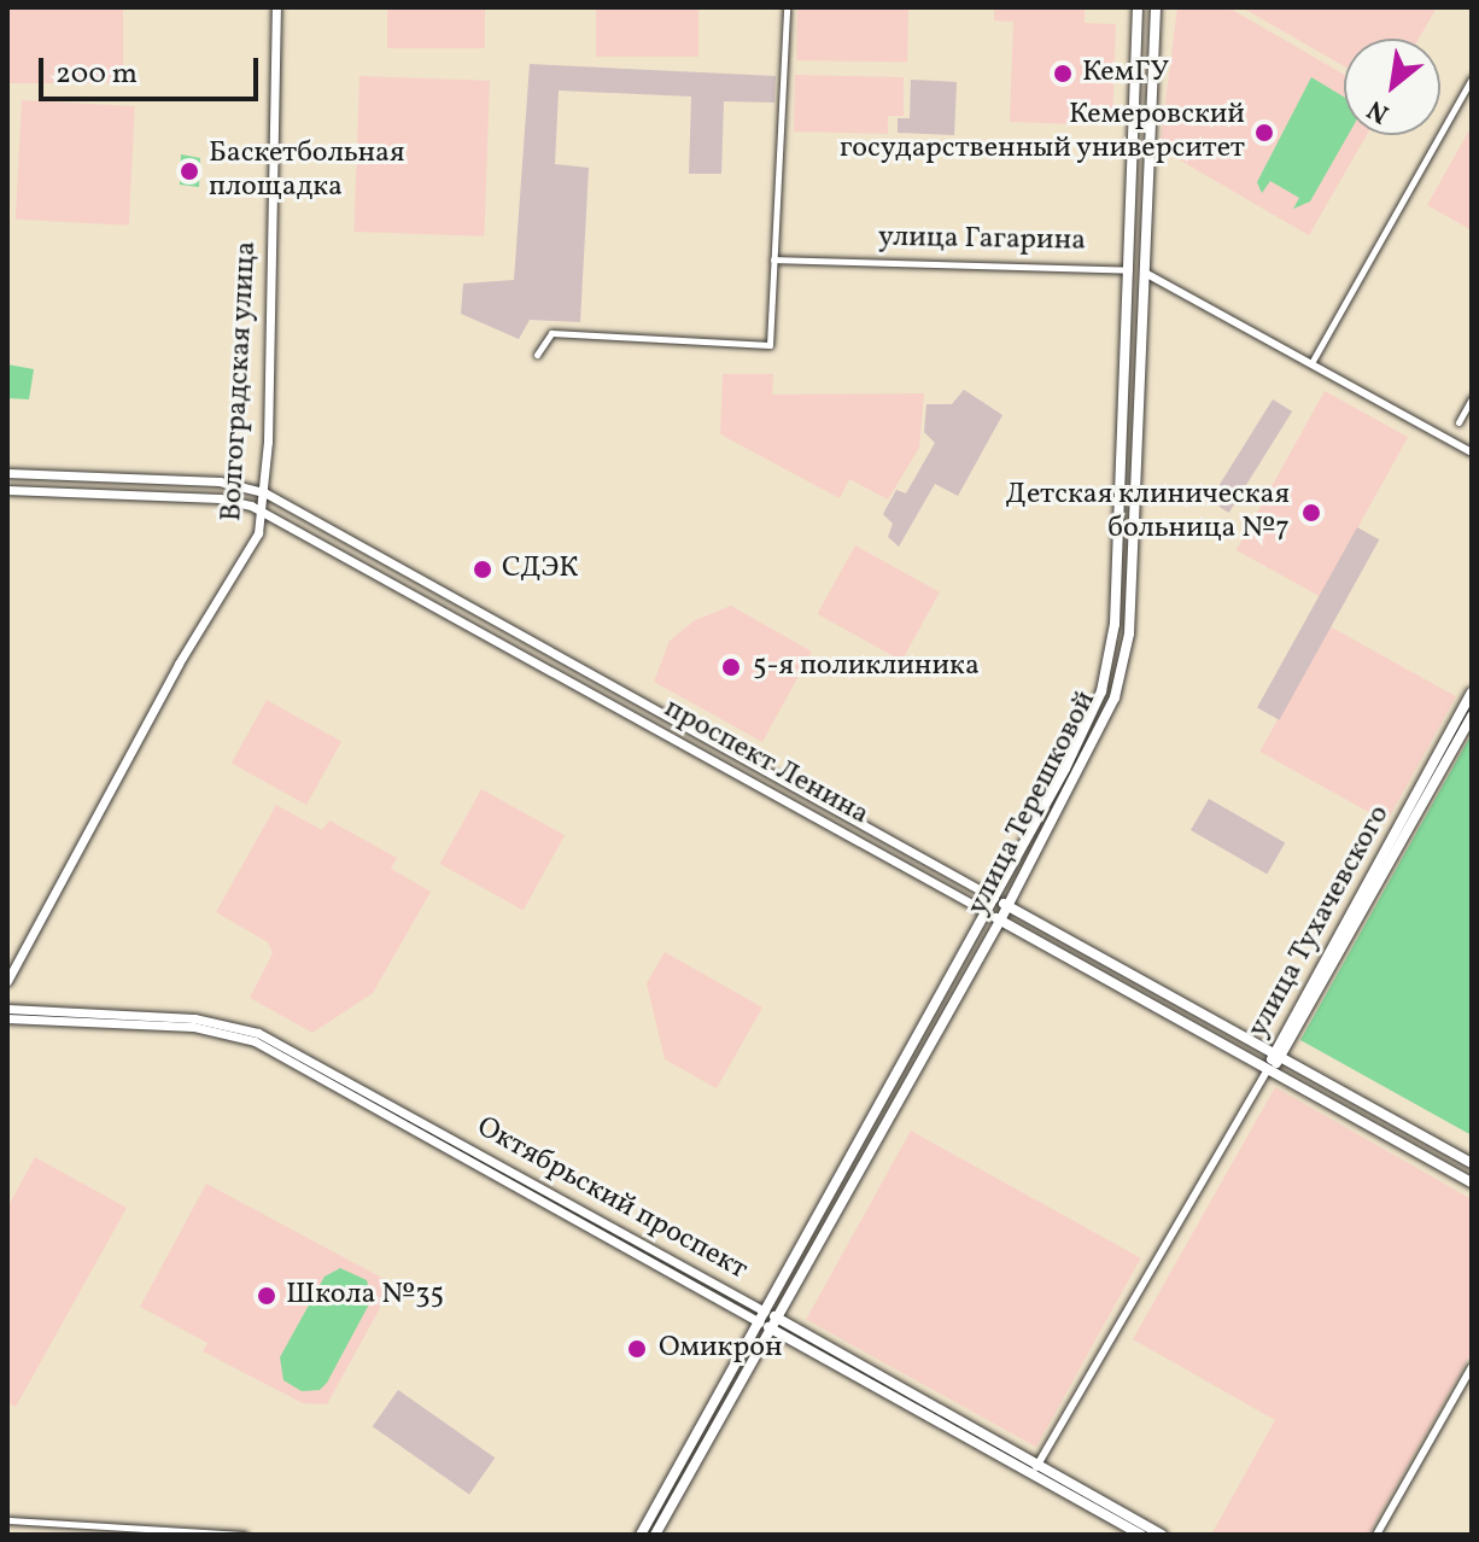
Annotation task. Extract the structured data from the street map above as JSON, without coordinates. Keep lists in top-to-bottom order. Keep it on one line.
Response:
{"streets":{"main road":["улица Гагарина","Волгоградская улица","проспект Ленина","улица Терешковой","улица Тухачевского","Октябрьский проспект"]},"crossings":[["улица Гагарина","улица Терешковой"],["Волгоградская улица","проспект Ленина"],["проспект Ленина","улица Терешковой"],["проспект Ленина","улица Тухачевского"],["улица Терешковой","Октябрьский проспект"]],"places":["КемГУ","Кемеровский государственный университет","Баскетбольная площадка","Детская клиническая больница №7","СДЭК","5-я поликлиника","Школа №35","Омикрон"],"scale_bar":"200 m","north":"bottom left"}
